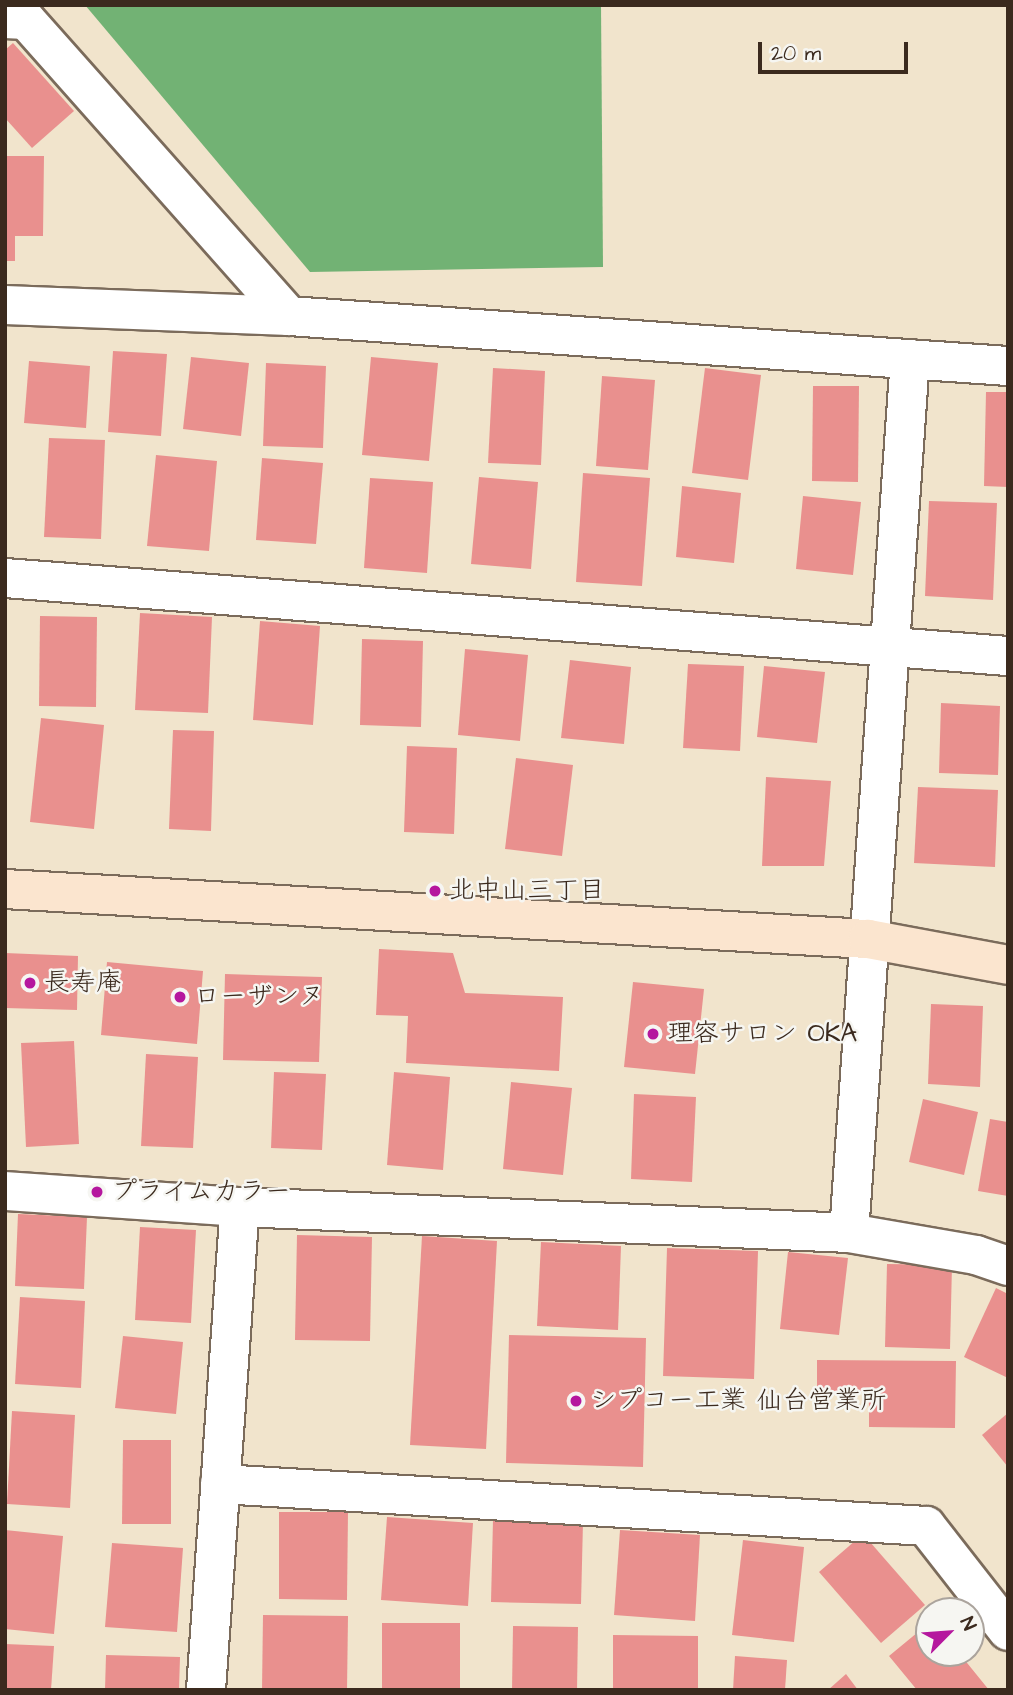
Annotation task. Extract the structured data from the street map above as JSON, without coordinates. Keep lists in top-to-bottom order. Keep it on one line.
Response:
{"places":["北中山三丁目","長寿庵","ローザンヌ","理容サロン OKA","プライムカラー","シプコー工業 仙台営業所"],"scale_bar":"20 m","north":"top right"}
